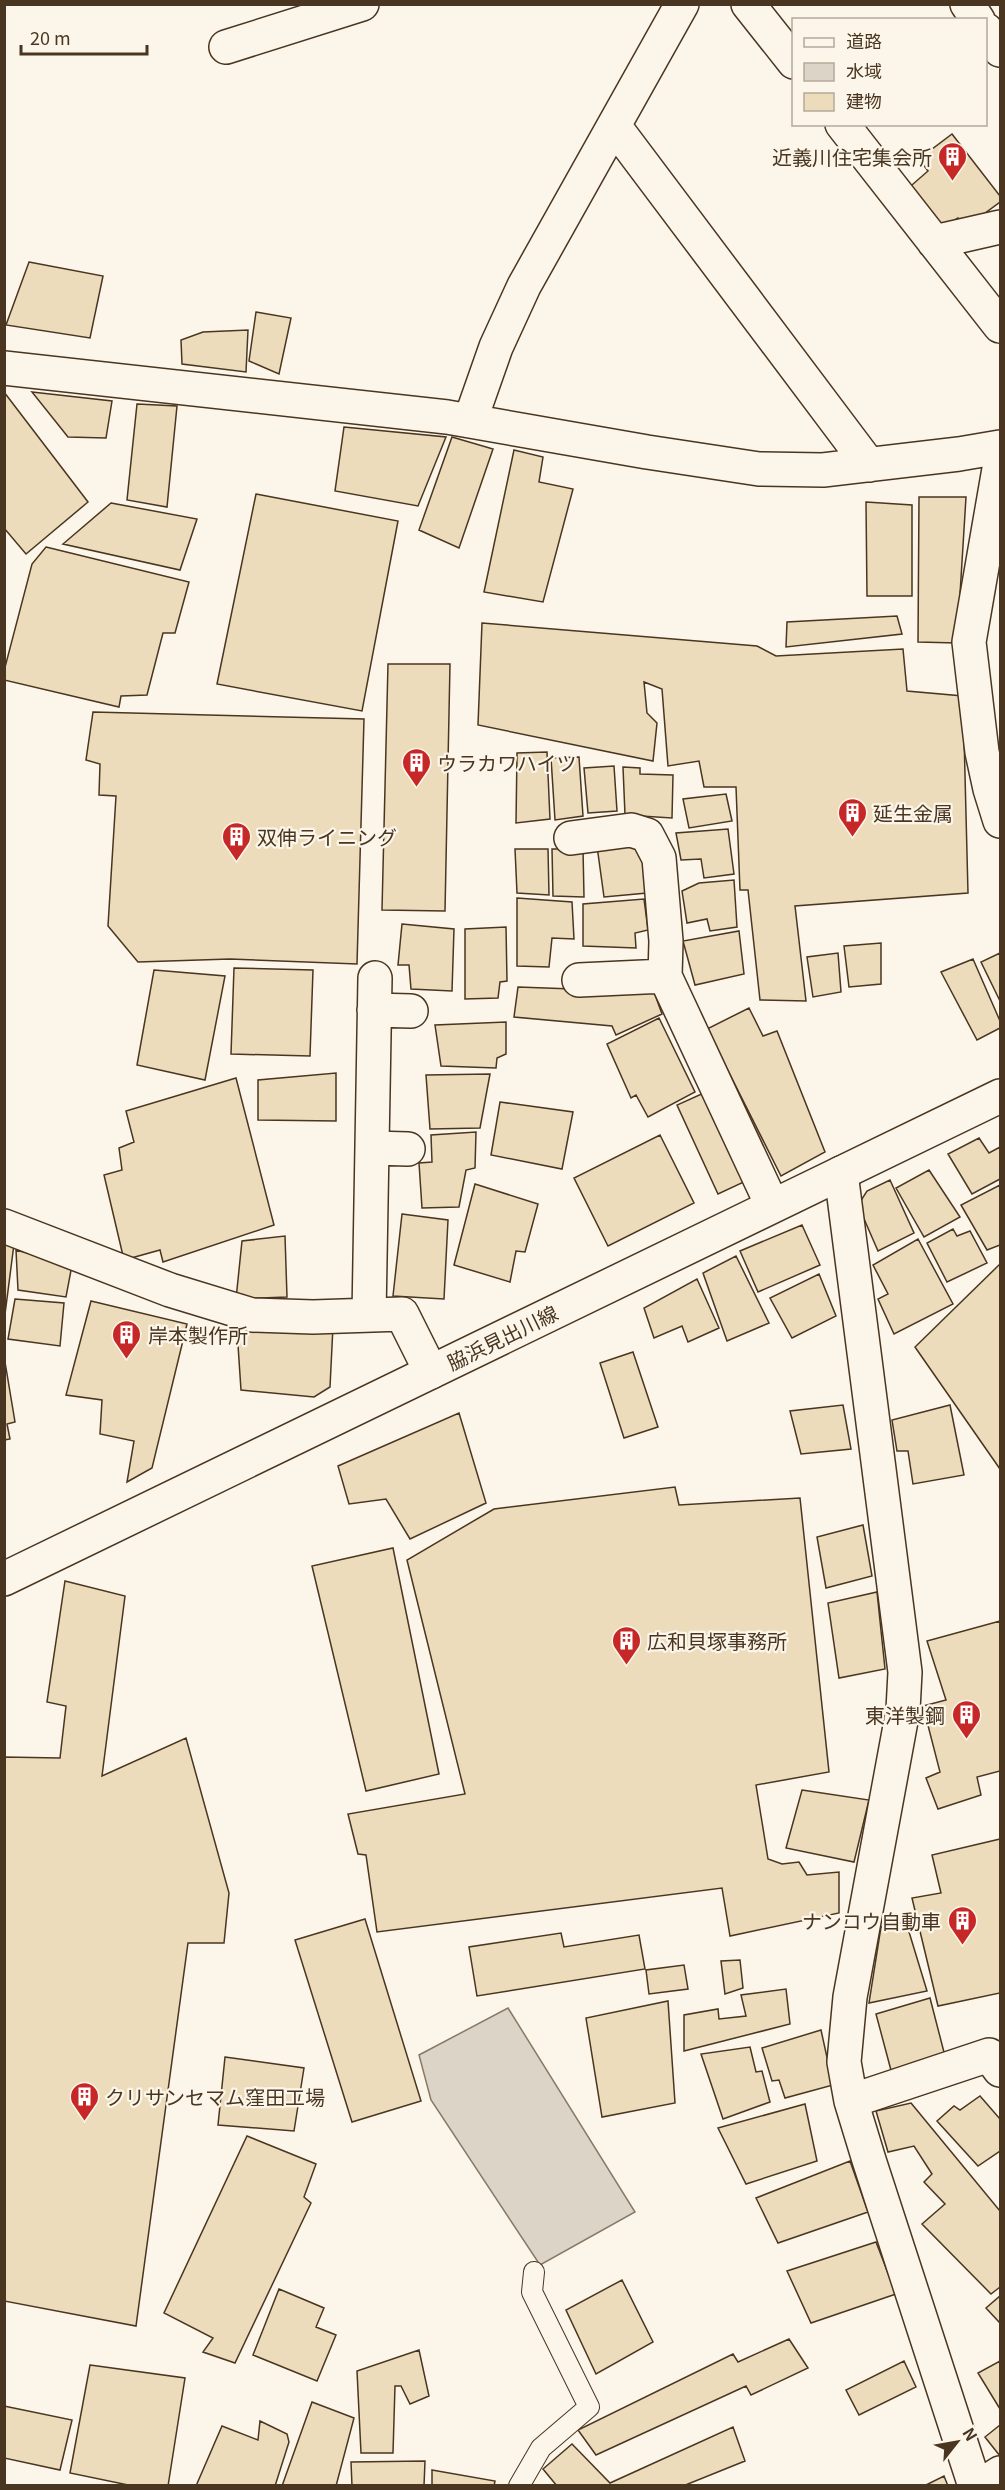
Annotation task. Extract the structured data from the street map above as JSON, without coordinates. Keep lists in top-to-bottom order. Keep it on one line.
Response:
{"streets":{"street":["脇浜見出川線"]},"places":{"building":["近義川住宅集会所","ウラカワハイツ","延生金属","双伸ライニング","岸本製作所","広和貝塚事務所","東洋製鋼","ナンコウ自動車","クリサンセマム窪田工場"]},"legend":["道路","水域","建物"],"scale_bar":"20 m","north":"top right"}
